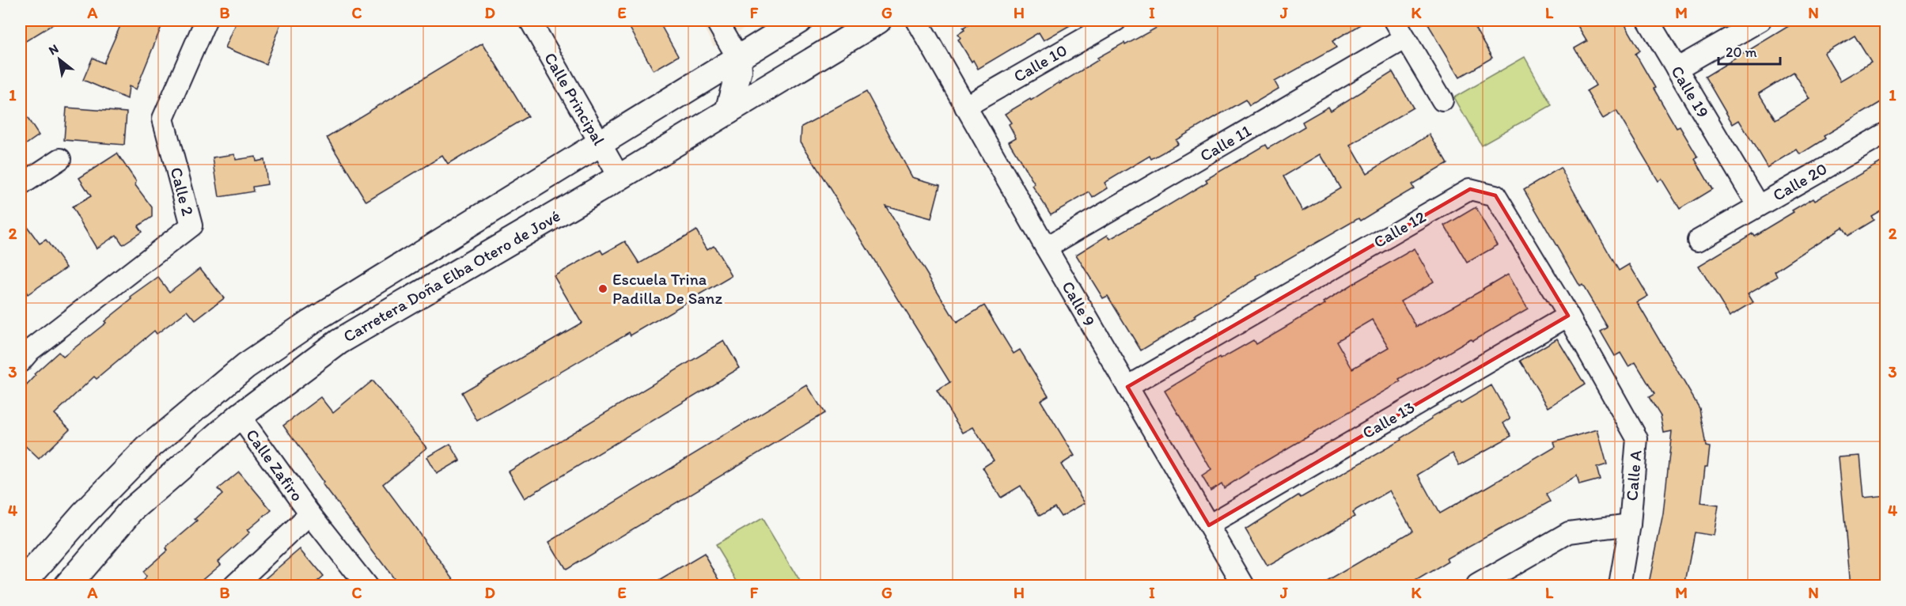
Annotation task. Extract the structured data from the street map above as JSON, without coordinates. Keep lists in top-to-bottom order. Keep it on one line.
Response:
{"streets":{"street":["Calle 10","Calle 19","Calle Principal","Calle 11","Calle 20","Calle 2","Calle 12","Carretera Doña Elba Otero de Jové","Calle 9","Calle 13","Calle Zafiro","Calle A"]},"crossings":[["Calle 10","Calle 9"],["Calle 19","Calle 20"],["Calle Principal","Carretera Doña Elba Otero de Jové"],["Calle 11","Calle 9"],["Calle 12","Calle 9"],["Calle 12","Calle 13"],["Calle 12","Calle A"],["Carretera Doña Elba Otero de Jové","Calle Zafiro"],["Calle 9","Calle 13"]],"places":["Escuela Trina Padilla De Sanz"],"scale_bar":"20 m","north":"top left","grid":{"columns":["A","B","C","D","E","F","G","H","I","J","K","L","M","N"],"rows":["1","2","3","4"]}}
